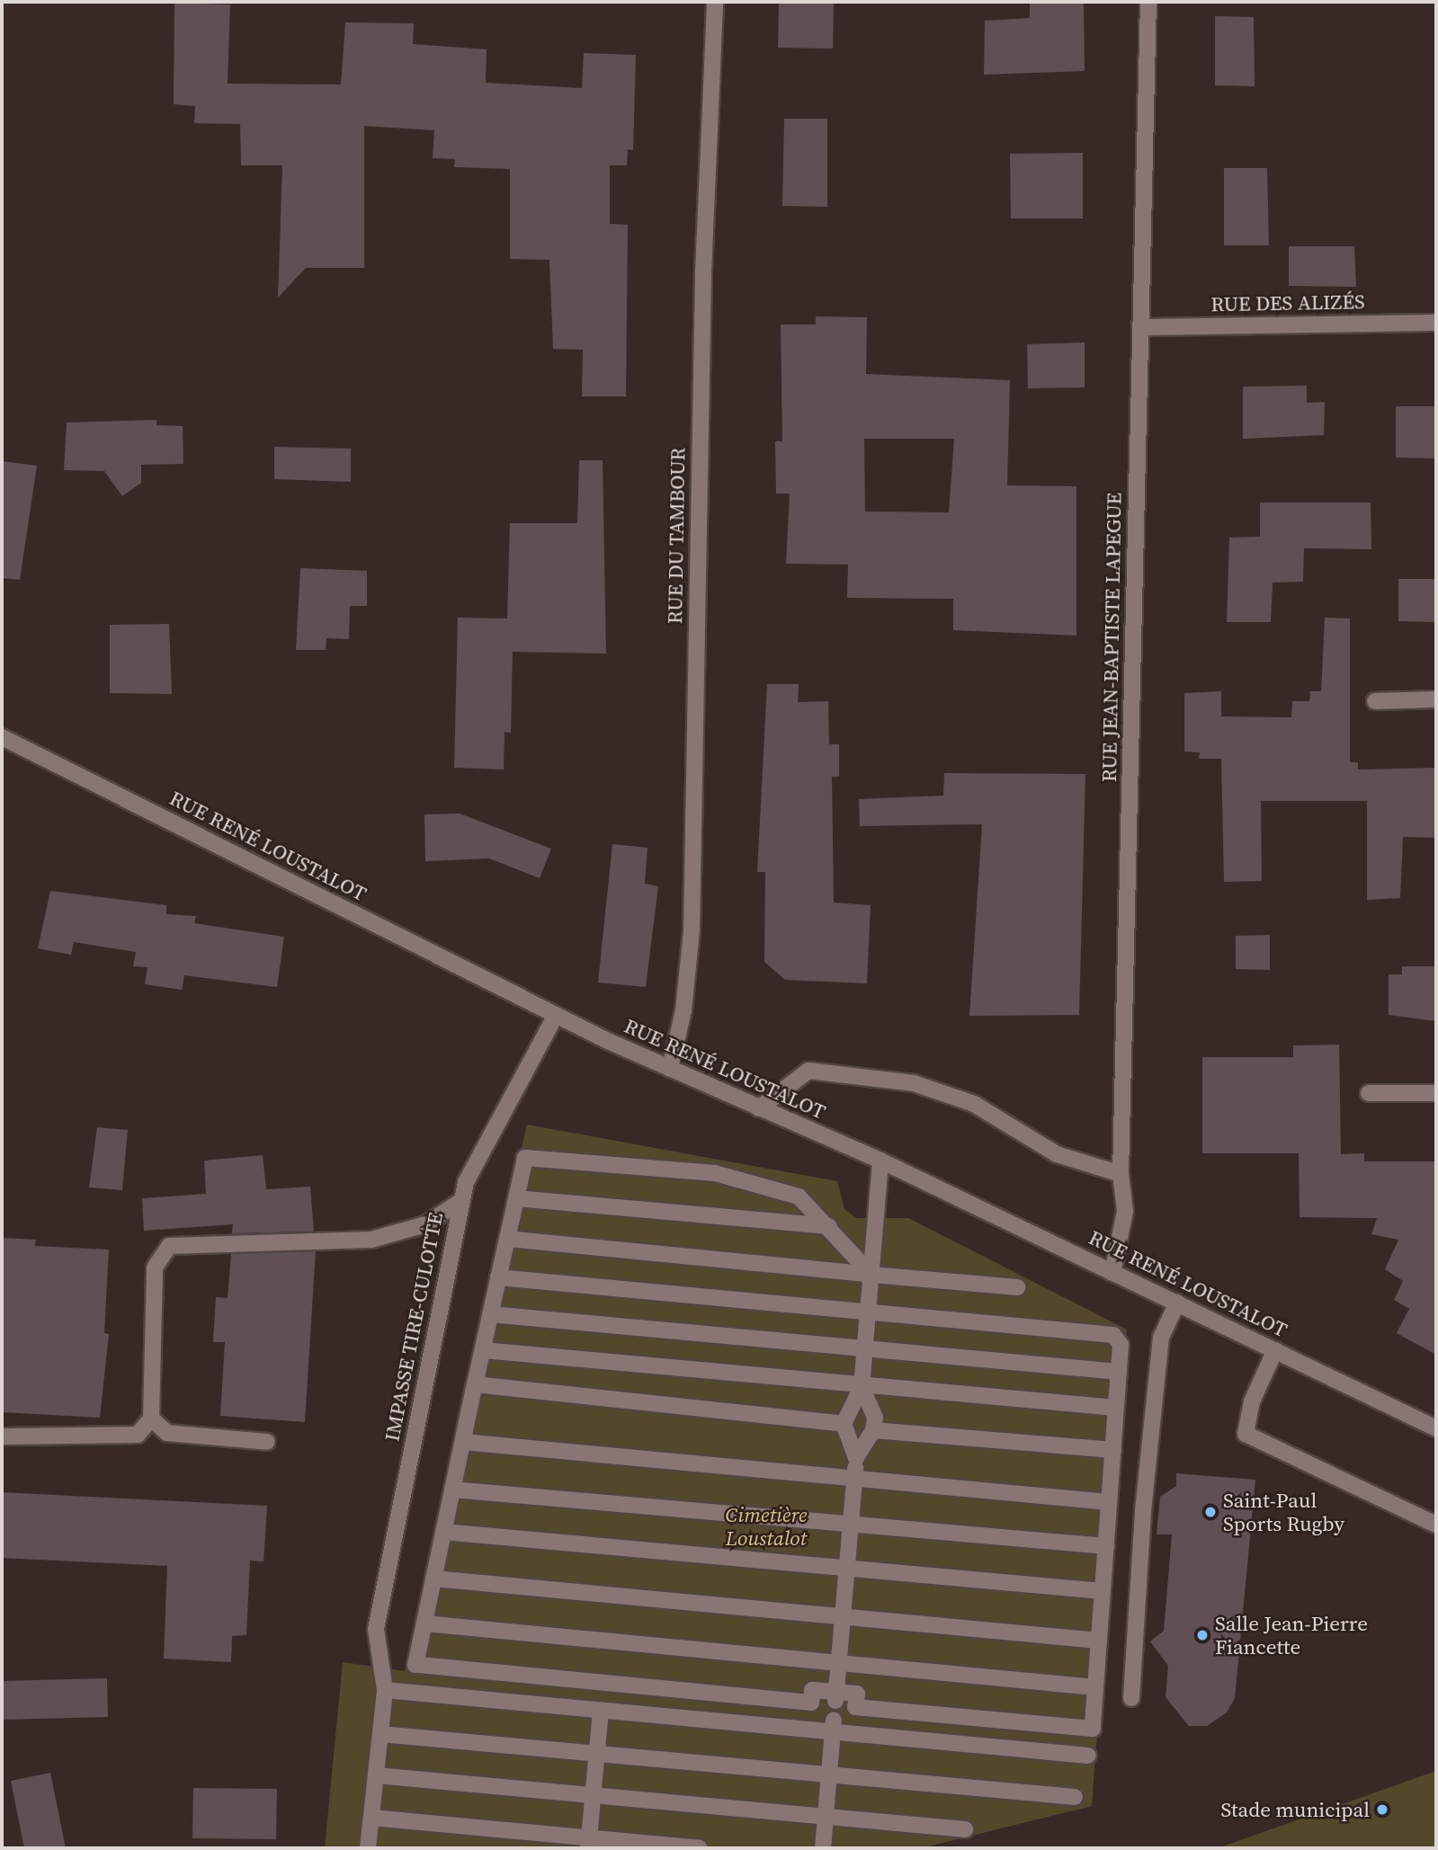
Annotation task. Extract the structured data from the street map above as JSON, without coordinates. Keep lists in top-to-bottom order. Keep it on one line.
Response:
{"streets":{"street":["RUE DES ALIZÉS","RUE DU TAMBOUR","RUE JEAN-BAPTISTE LAPEGUE","RUE RENÉ LOUSTALOT","IMPASSE TIRE-CULOTTE"]},"crossings":[["RUE DES ALIZÉS","RUE JEAN-BAPTISTE LAPEGUE"],["RUE DU TAMBOUR","RUE RENÉ LOUSTALOT"],["RUE JEAN-BAPTISTE LAPEGUE","RUE RENÉ LOUSTALOT"],["RUE RENÉ LOUSTALOT","IMPASSE TIRE-CULOTTE"]],"parks":["Cimetière Loustalot"],"places":["Saint-Paul Sports Rugby","Salle Jean-Pierre Fiancette","Stade municipal"]}
